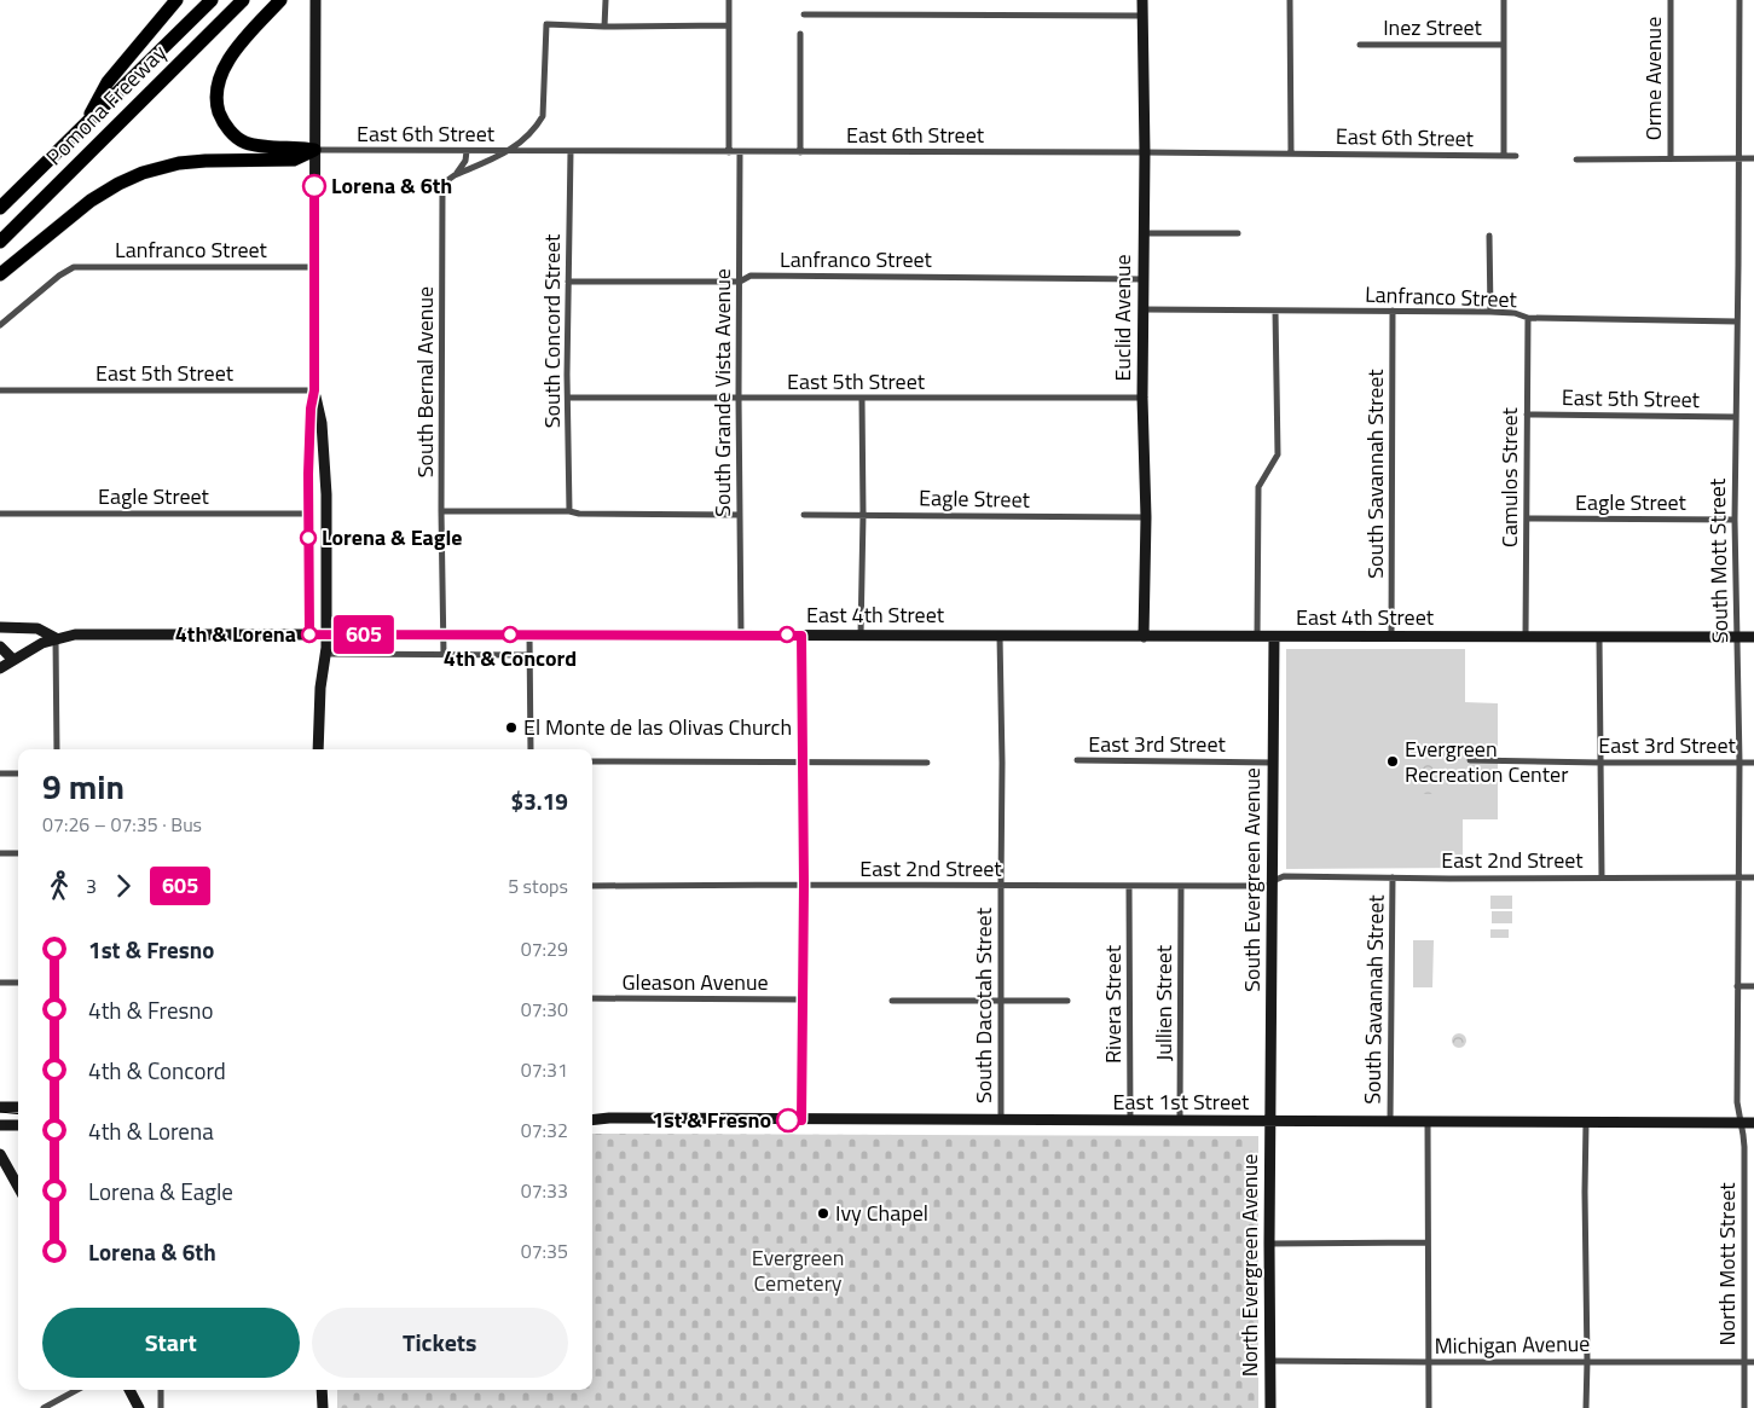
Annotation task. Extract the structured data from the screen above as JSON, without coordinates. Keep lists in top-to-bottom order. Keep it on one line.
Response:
{"streets":{"highway":["Pomona Freeway"],"street":["Inez Street","Orme Avenue","East 6th Street","Lanfranco Street","Euclid Avenue","South Concord Street","East 5th Street","South Bernal Avenue","South Grande Vista Avenue","South Savannah Street","Camulos Street","Eagle Street","South Mott Street","East 4th Street","East 3rd Street","East 2nd Street","South Evergreen Avenue","Gleason Avenue","Jullien Street","Rivera Street","South Dacotah Street","East 1st Street","North Mott Street","North Evergreen Avenue","Michigan Avenue"]},"crossings":[["East 6th Street","Euclid Avenue"],["East 6th Street","South Concord Street"],["East 6th Street","South Bernal Avenue"],["East 6th Street","South Grande Vista Avenue"],["Lanfranco Street","Euclid Avenue"],["Lanfranco Street","South Concord Street"],["Lanfranco Street","South Grande Vista Avenue"],["Lanfranco Street","South Savannah Street"],["Lanfranco Street","Camulos Street"],["Lanfranco Street","South Mott Street"],["Euclid Avenue","East 5th Street"],["Euclid Avenue","Eagle Street"],["Euclid Avenue","East 4th Street"],["South Concord Street","East 5th Street"],["East 5th Street","South Grande Vista Avenue"],["East 5th Street","Camulos Street"],["East 5th Street","South Mott Street"],["South Grande Vista Avenue","East 4th Street"],["South Savannah Street","East 4th Street"],["South Savannah Street","East 2nd Street"],["South Savannah Street","East 1st Street"],["Camulos Street","Eagle Street"],["Camulos Street","East 4th Street"],["Eagle Street","South Mott Street"],["South Mott Street","East 4th Street"],["South Mott Street","East 3rd Street"],["South Mott Street","East 2nd Street"],["South Mott Street","East 1st Street"],["South Mott Street","North Mott Street"],["East 4th Street","South Evergreen Avenue"],["East 4th Street","South Dacotah Street"],["East 3rd Street","South Evergreen Avenue"],["East 2nd Street","South Evergreen Avenue"],["East 2nd Street","Jullien Street"],["East 2nd Street","Rivera Street"],["East 2nd Street","South Dacotah Street"],["South Evergreen Avenue","East 1st Street"],["South Evergreen Avenue","North Evergreen Avenue"],["Jullien Street","East 1st Street"],["Rivera Street","East 1st Street"],["South Dacotah Street","East 1st Street"],["East 1st Street","North Mott Street"],["East 1st Street","North Evergreen Avenue"],["North Mott Street","Michigan Avenue"],["North Evergreen Avenue","Michigan Avenue"]],"parks":["Evergreen Cemetery"],"places":["Lorena & 6th","Lorena & Eagle","4th & Lorena","4th & Concord","El Monte de las Olivas Church","Evergreen Recreation Center","1st & Fresno","Ivy Chapel"],"lines":["bus line 605"],"page":{"on_map":"605","heading":["9 min","07:26 – 07:35 · Bus","$3.19"],"legs":["3","605","5 stops"],"list":[{"name":"1st & Fresno","value":"07:29"},{"name":"4th & Fresno","value":"07:30"},{"name":"4th & Concord","value":"07:31"},{"name":"4th & Lorena","value":"07:32"},{"name":"Lorena & Eagle","value":"07:33"},{"name":"Lorena & 6th","value":"07:35"}],"buttons":["Start","Tickets"]}}
